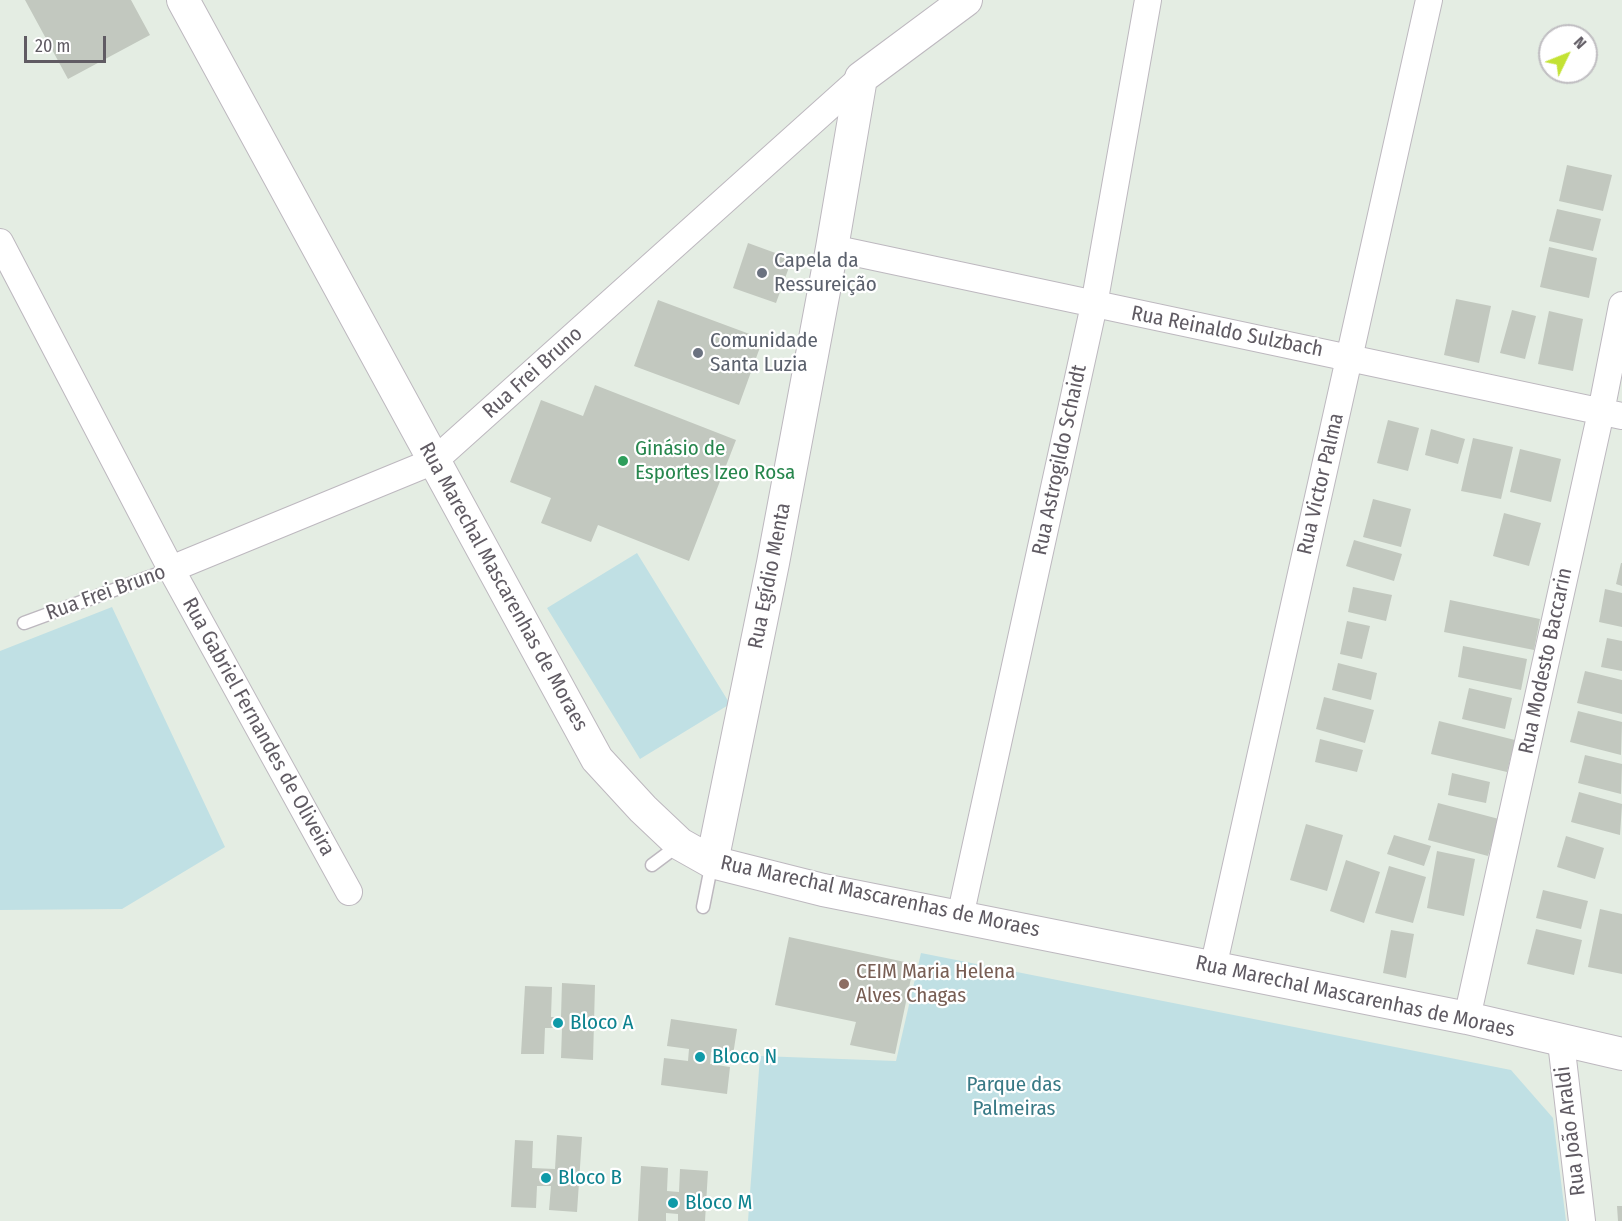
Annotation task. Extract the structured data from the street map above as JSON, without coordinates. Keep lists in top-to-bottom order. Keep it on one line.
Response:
{"streets":{"street":["Rua Reinaldo Sulzbach","Rua Frei Bruno","Rua Astrogildo Schaidt","Rua Victor Palma","Rua Egídio Menta","Rua Marechal Mascarenhas de Moraes","Rua Modesto Baccarin","Rua Gabriel Fernandes de Oliveira","Rua João Araldi"]},"crossings":[["Rua Reinaldo Sulzbach","Rua Astrogildo Schaidt"],["Rua Reinaldo Sulzbach","Rua Victor Palma"],["Rua Reinaldo Sulzbach","Rua Egídio Menta"],["Rua Reinaldo Sulzbach","Rua Modesto Baccarin"],["Rua Frei Bruno","Rua Egídio Menta"],["Rua Frei Bruno","Rua Marechal Mascarenhas de Moraes"],["Rua Frei Bruno","Rua Gabriel Fernandes de Oliveira"],["Rua Astrogildo Schaidt","Rua Marechal Mascarenhas de Moraes"],["Rua Victor Palma","Rua Marechal Mascarenhas de Moraes"],["Rua Egídio Menta","Rua Marechal Mascarenhas de Moraes"],["Rua Marechal Mascarenhas de Moraes","Rua Modesto Baccarin"],["Rua Marechal Mascarenhas de Moraes","Rua João Araldi"]],"parks":["Parque das Palmeiras"],"places":["Capela da Ressureição","Comunidade Santa Luzia","Ginásio de Esportes Izeo Rosa","CEIM Maria Helena Alves Chagas","Bloco A","Bloco N","Bloco B","Bloco M"],"scale_bar":"20 m","north":"top right"}
